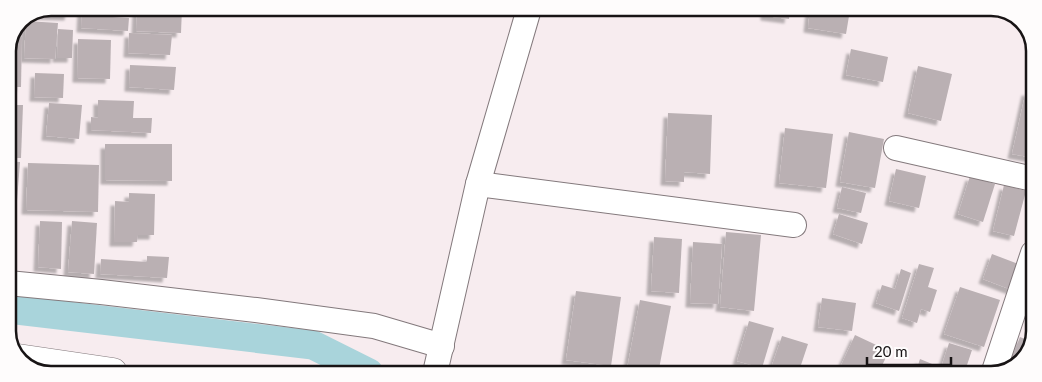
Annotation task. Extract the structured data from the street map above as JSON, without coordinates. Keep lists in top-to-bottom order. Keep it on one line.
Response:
{"scale_bar":"20 m"}
